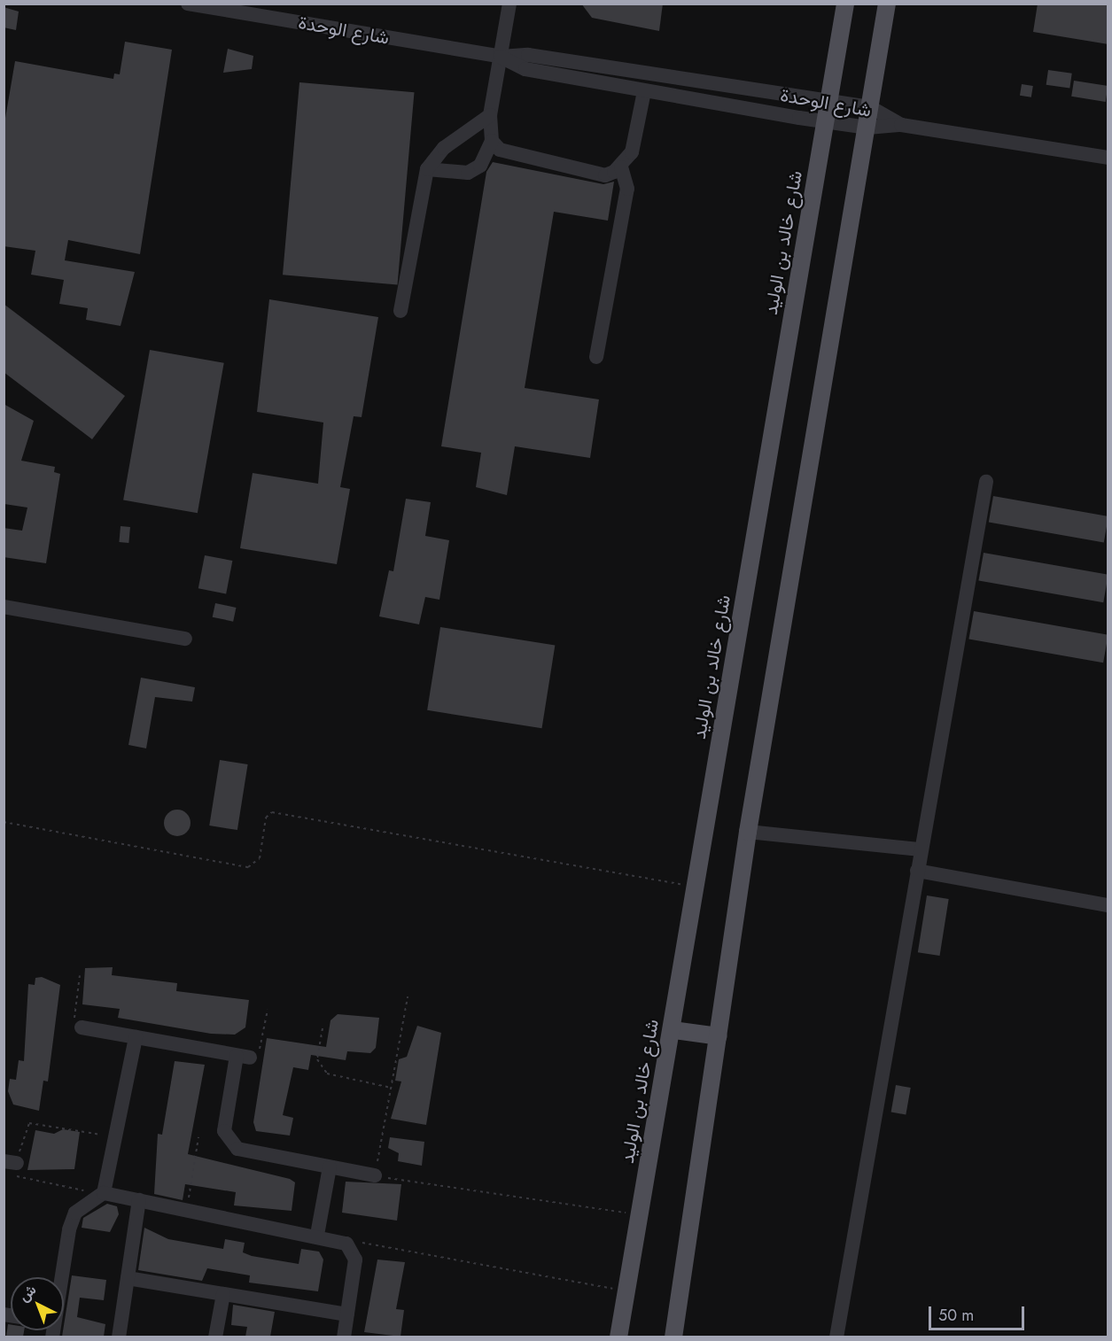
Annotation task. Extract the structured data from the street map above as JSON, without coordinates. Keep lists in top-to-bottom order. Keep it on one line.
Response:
{"streets":{"main road":["شارع خالد بن الوليد"],"street":["شارع الوحدة"]},"crossings":[["شارع الوحدة","شارع خالد بن الوليد"]],"scale_bar":"50 m","north":"top left"}
